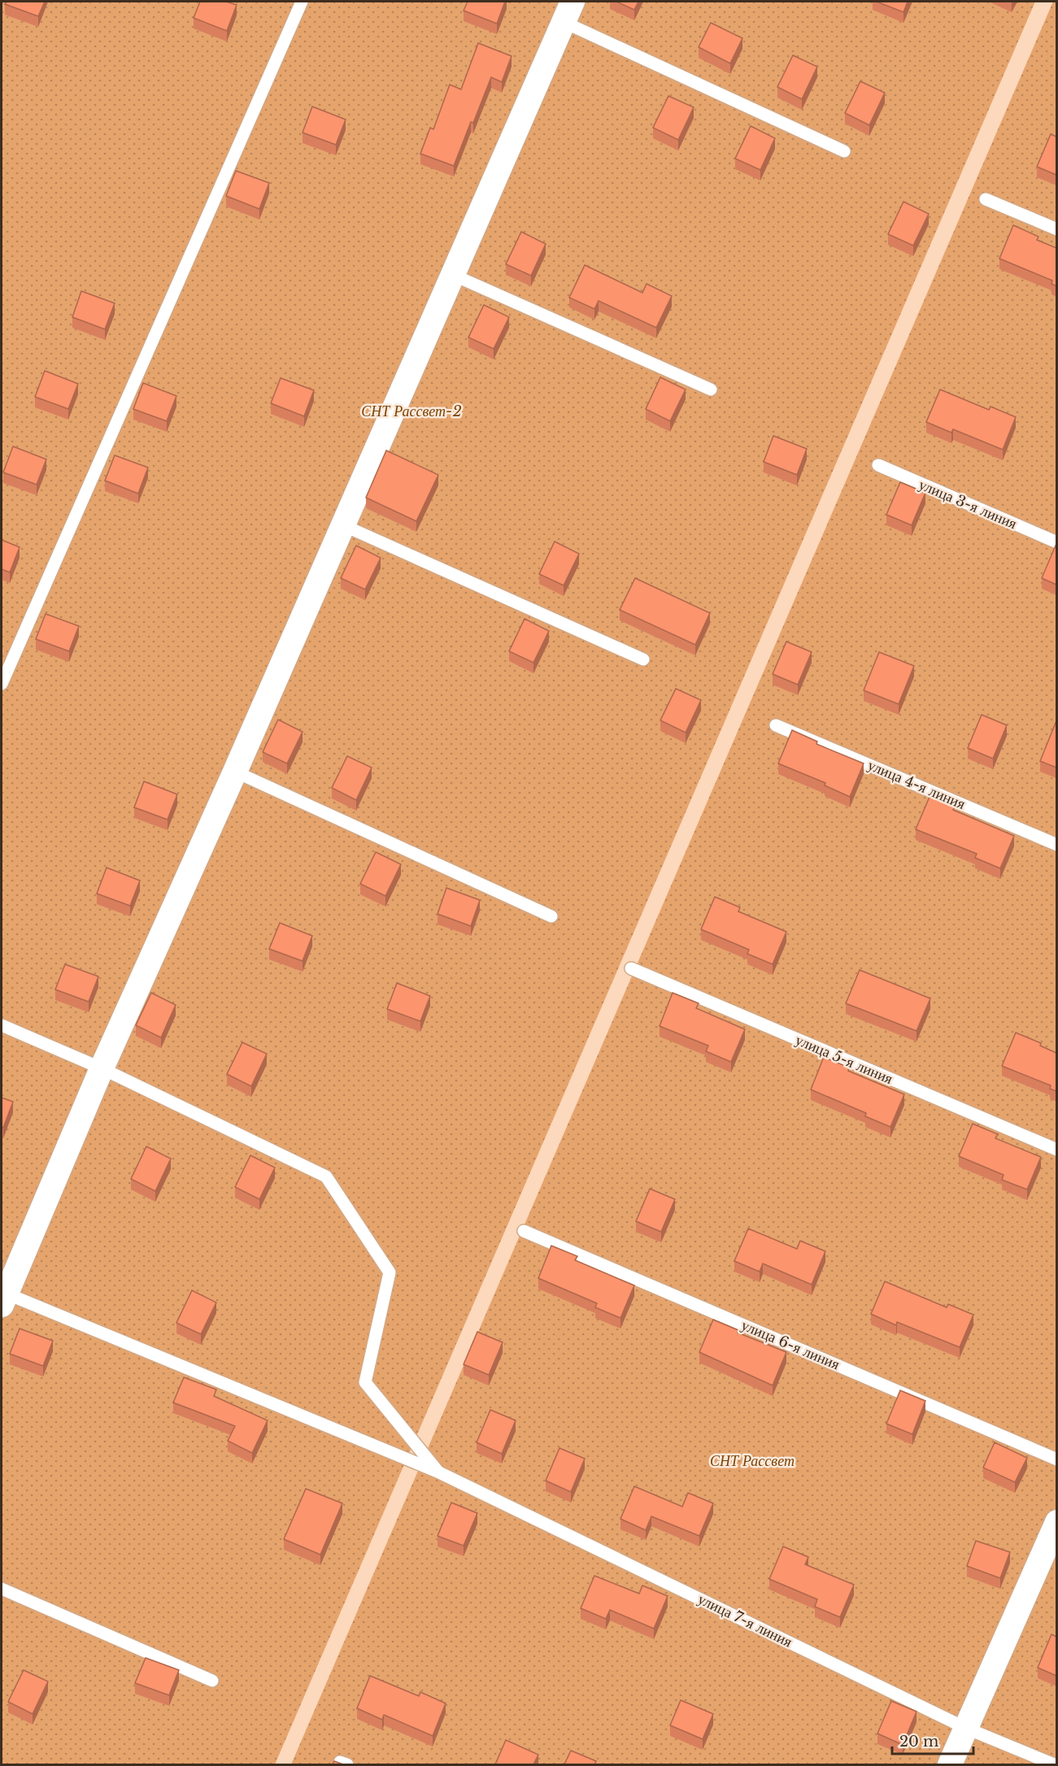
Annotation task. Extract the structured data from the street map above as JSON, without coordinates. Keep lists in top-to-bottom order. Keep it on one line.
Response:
{"streets":{"lane":["улица 3-я линия","улица 4-я линия","улица 5-я линия","улица 6-я линия","улица 7-я линия"]},"parks":["СНТ Рассвет-2","СНТ Рассвет"],"scale_bar":"20 m"}
